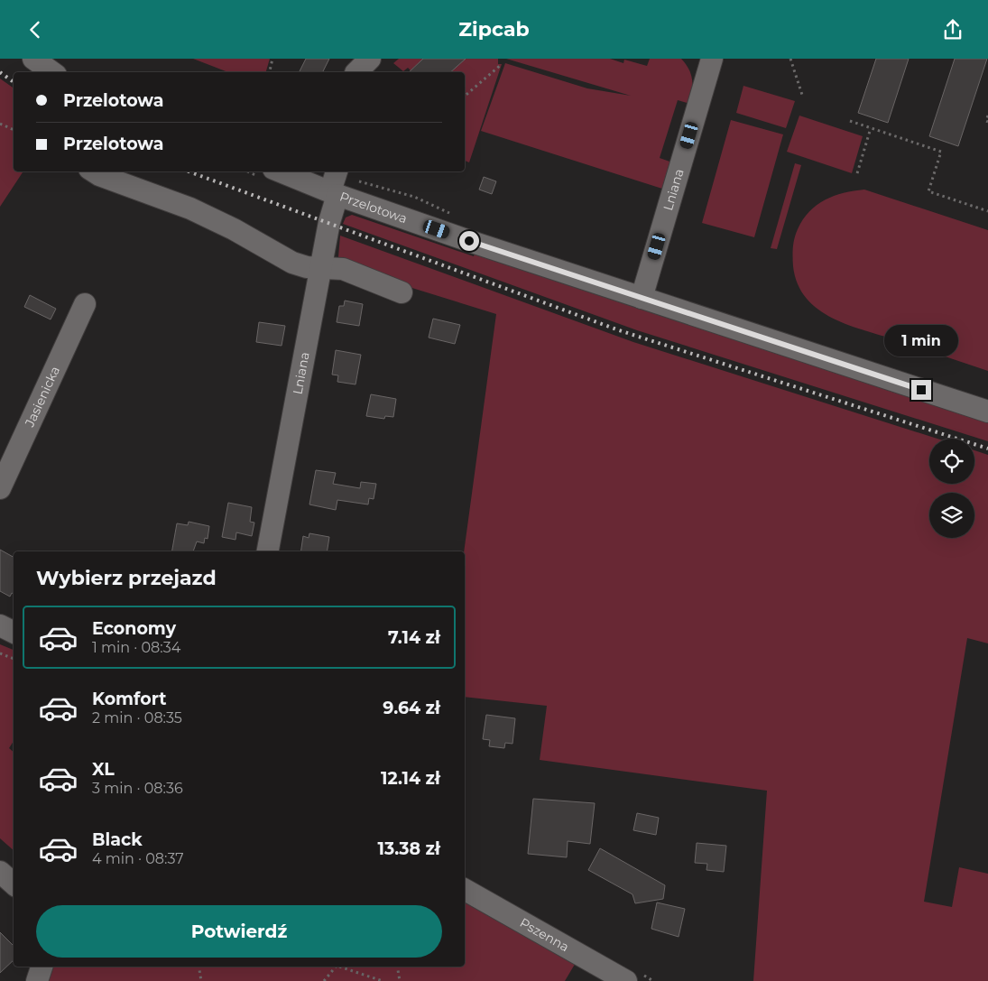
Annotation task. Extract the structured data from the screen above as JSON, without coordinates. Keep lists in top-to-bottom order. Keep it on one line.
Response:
{"streets":{"street":["Lniana","Przelotowa","Jasienicka","Pszenna"]},"crossings":[["Lniana","Przelotowa"]],"page":{"header":"Zipcab","banner":["Przelotowa","Przelotowa"],"bubble":"1 min","heading":"Wybierz przejazd","list":[{"name":"Economy","note":"1 min · 08:34","value":"7.14 zł"},{"name":"Komfort","note":"2 min · 08:35","value":"9.64 zł"},{"name":"XL","note":"3 min · 08:36","value":"12.14 zł"},{"name":"Black","note":"4 min · 08:37","value":"13.38 zł"}],"buttons":"Potwierdź"}}
